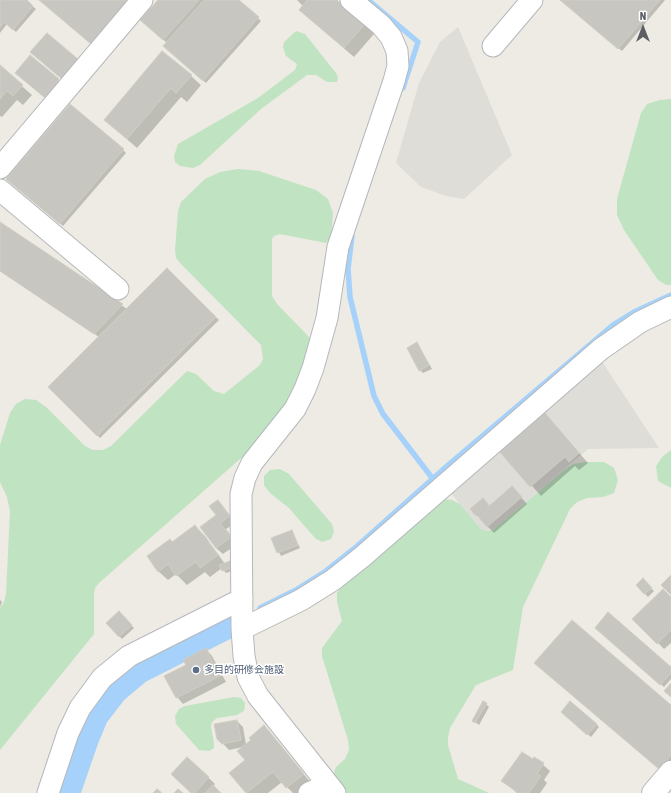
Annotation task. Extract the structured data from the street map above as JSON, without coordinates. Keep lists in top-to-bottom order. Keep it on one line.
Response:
{"places":["多目的研修会施設"],"north":"top"}
